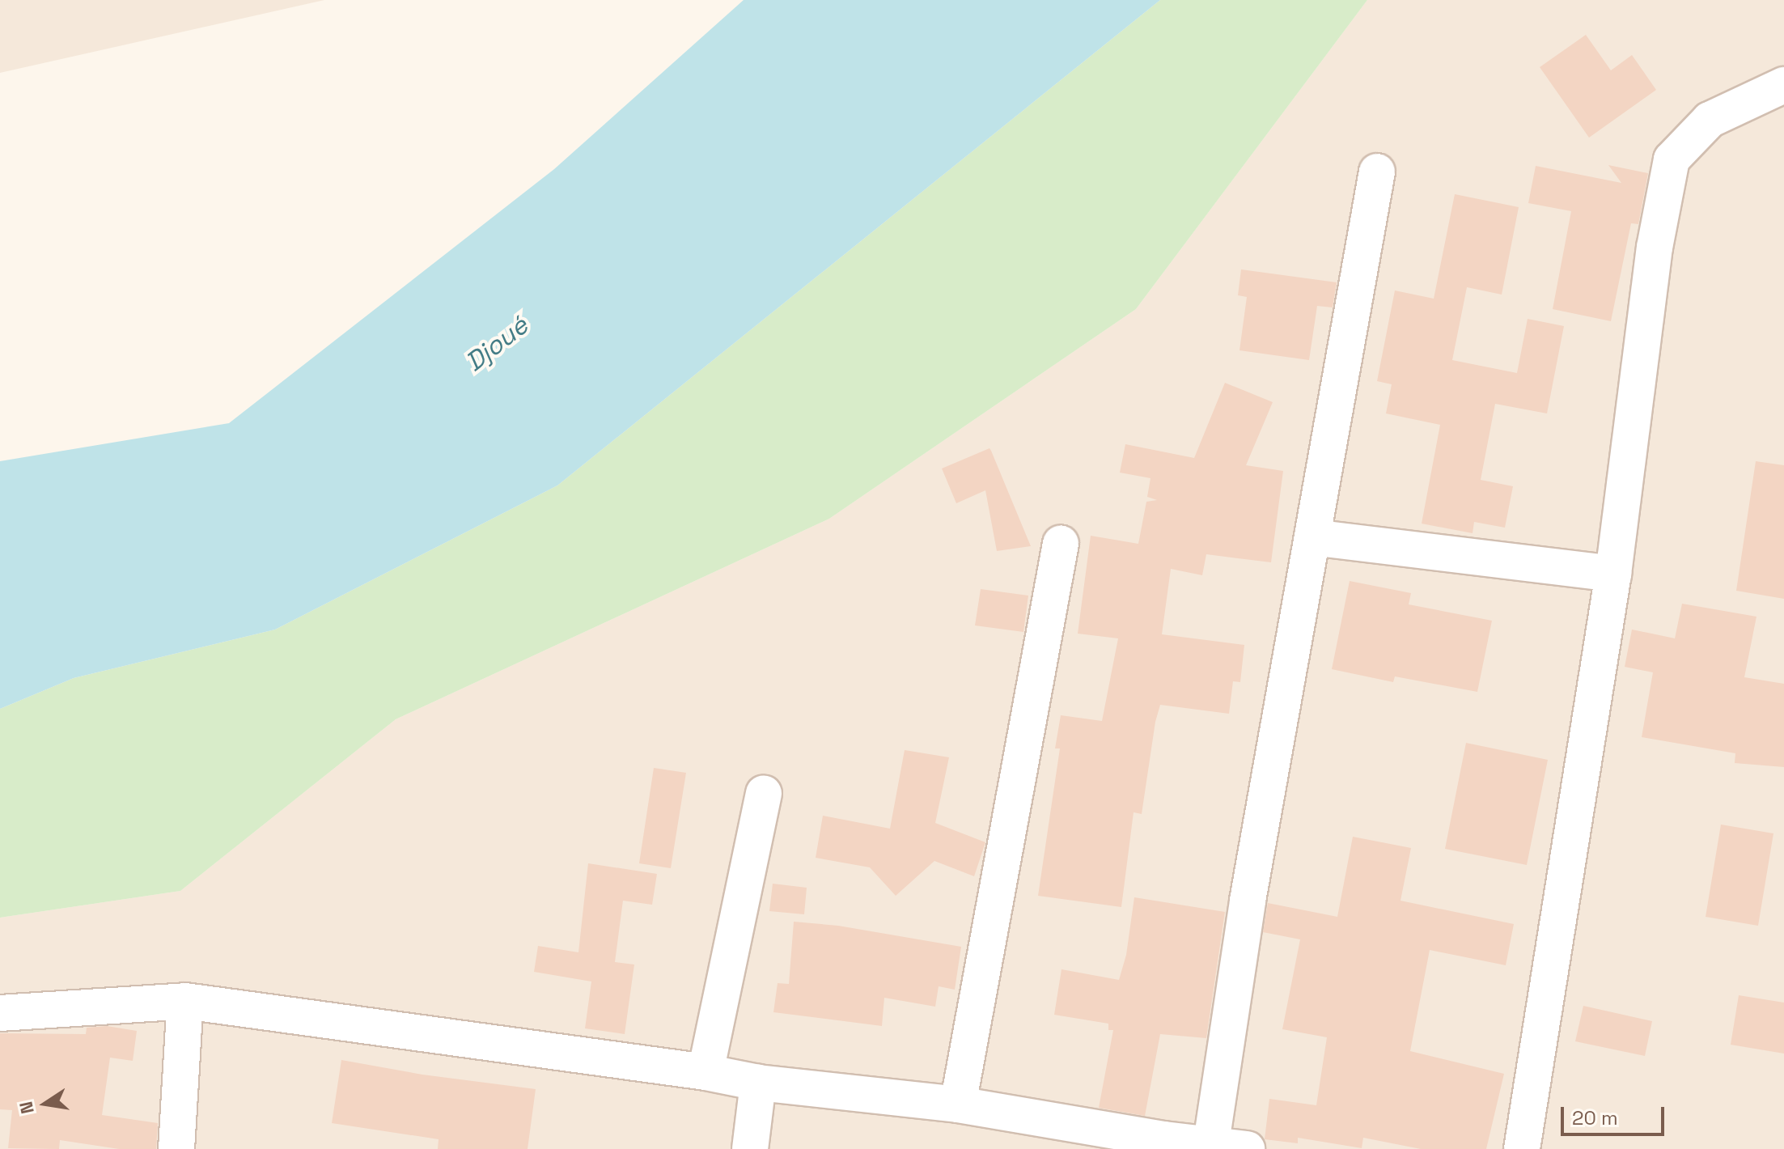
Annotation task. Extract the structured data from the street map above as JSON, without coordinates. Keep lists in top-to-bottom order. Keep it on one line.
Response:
{"water":["Djoué"],"scale_bar":"20 m","north":"left"}
